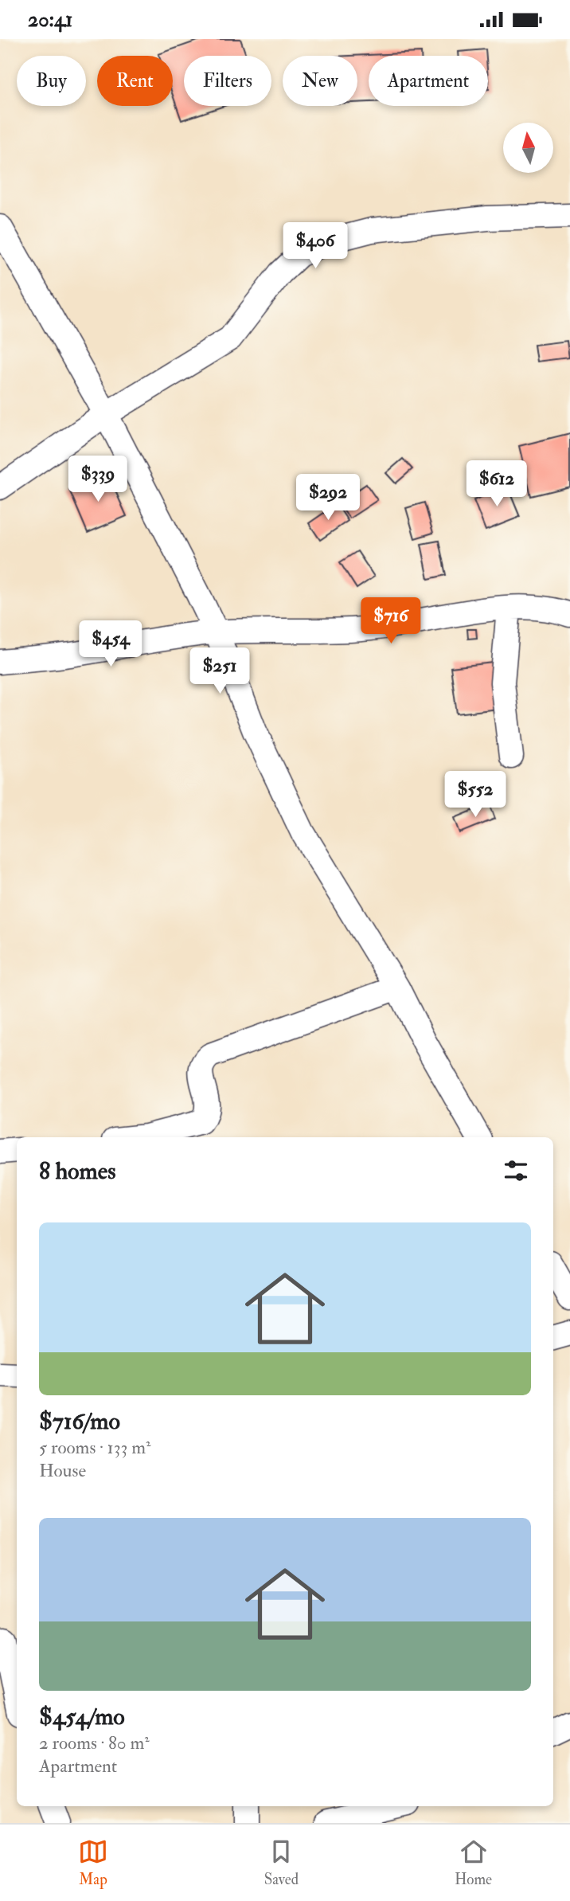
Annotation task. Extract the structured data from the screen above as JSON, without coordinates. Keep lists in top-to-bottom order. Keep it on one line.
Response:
{"north":"top","page":{"status":"20:41","chip":["Buy","Rent","Filters","New","Apartment"],"price":["$406","$339","$612","$292","$716","$454","$251","$552"],"heading":"8 homes","list":[{"name":"$716/mo","note":"5 rooms · 133 m² · House"},{"name":"$454/mo","note":"2 rooms · 80 m² · Apartment"}],"tabs":["Map","Saved","Home"]}}
